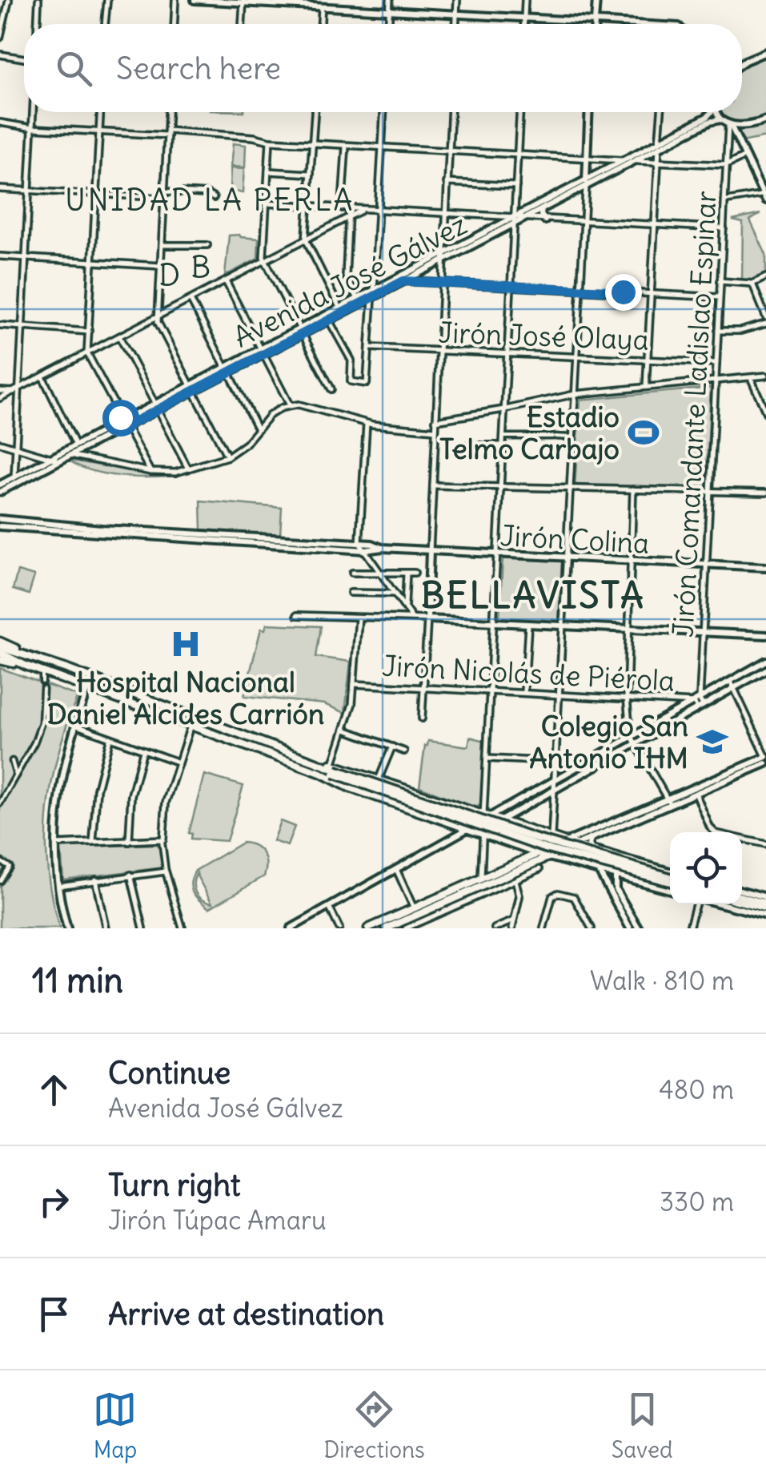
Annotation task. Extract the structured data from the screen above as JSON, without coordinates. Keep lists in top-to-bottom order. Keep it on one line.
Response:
{"streets":{"main road":["Avenida José Gálvez","Jirón Colina"],"street":["Jirón José Olaya","Jirón Comandante Ladislao Espinar","Jirón Nicolás de Piérola"]},"crossings":[["Jirón José Olaya","Jirón Comandante Ladislao Espinar"],["Jirón Comandante Ladislao Espinar","Jirón Colina"],["Jirón Comandante Ladislao Espinar","Jirón Nicolás de Piérola"]],"districts":["UNIDAD LA PERLA","B","D","BELLAVISTA"],"places":{"sports":["Estadio Telmo Carbajo"],"hospital":["Hospital Nacional Daniel Alcides Carrión"],"school or university":["Colegio San Antonio IHM"]},"page":{"search":"Search here","heading":["11 min","Walk · 810 m"],"list":[["Continue","Avenida José Gálvez","480 m"],["Turn right","Jirón Túpac Amaru","330 m"],"Arrive at destination"],"nav":["Map","Directions","Saved"]}}
